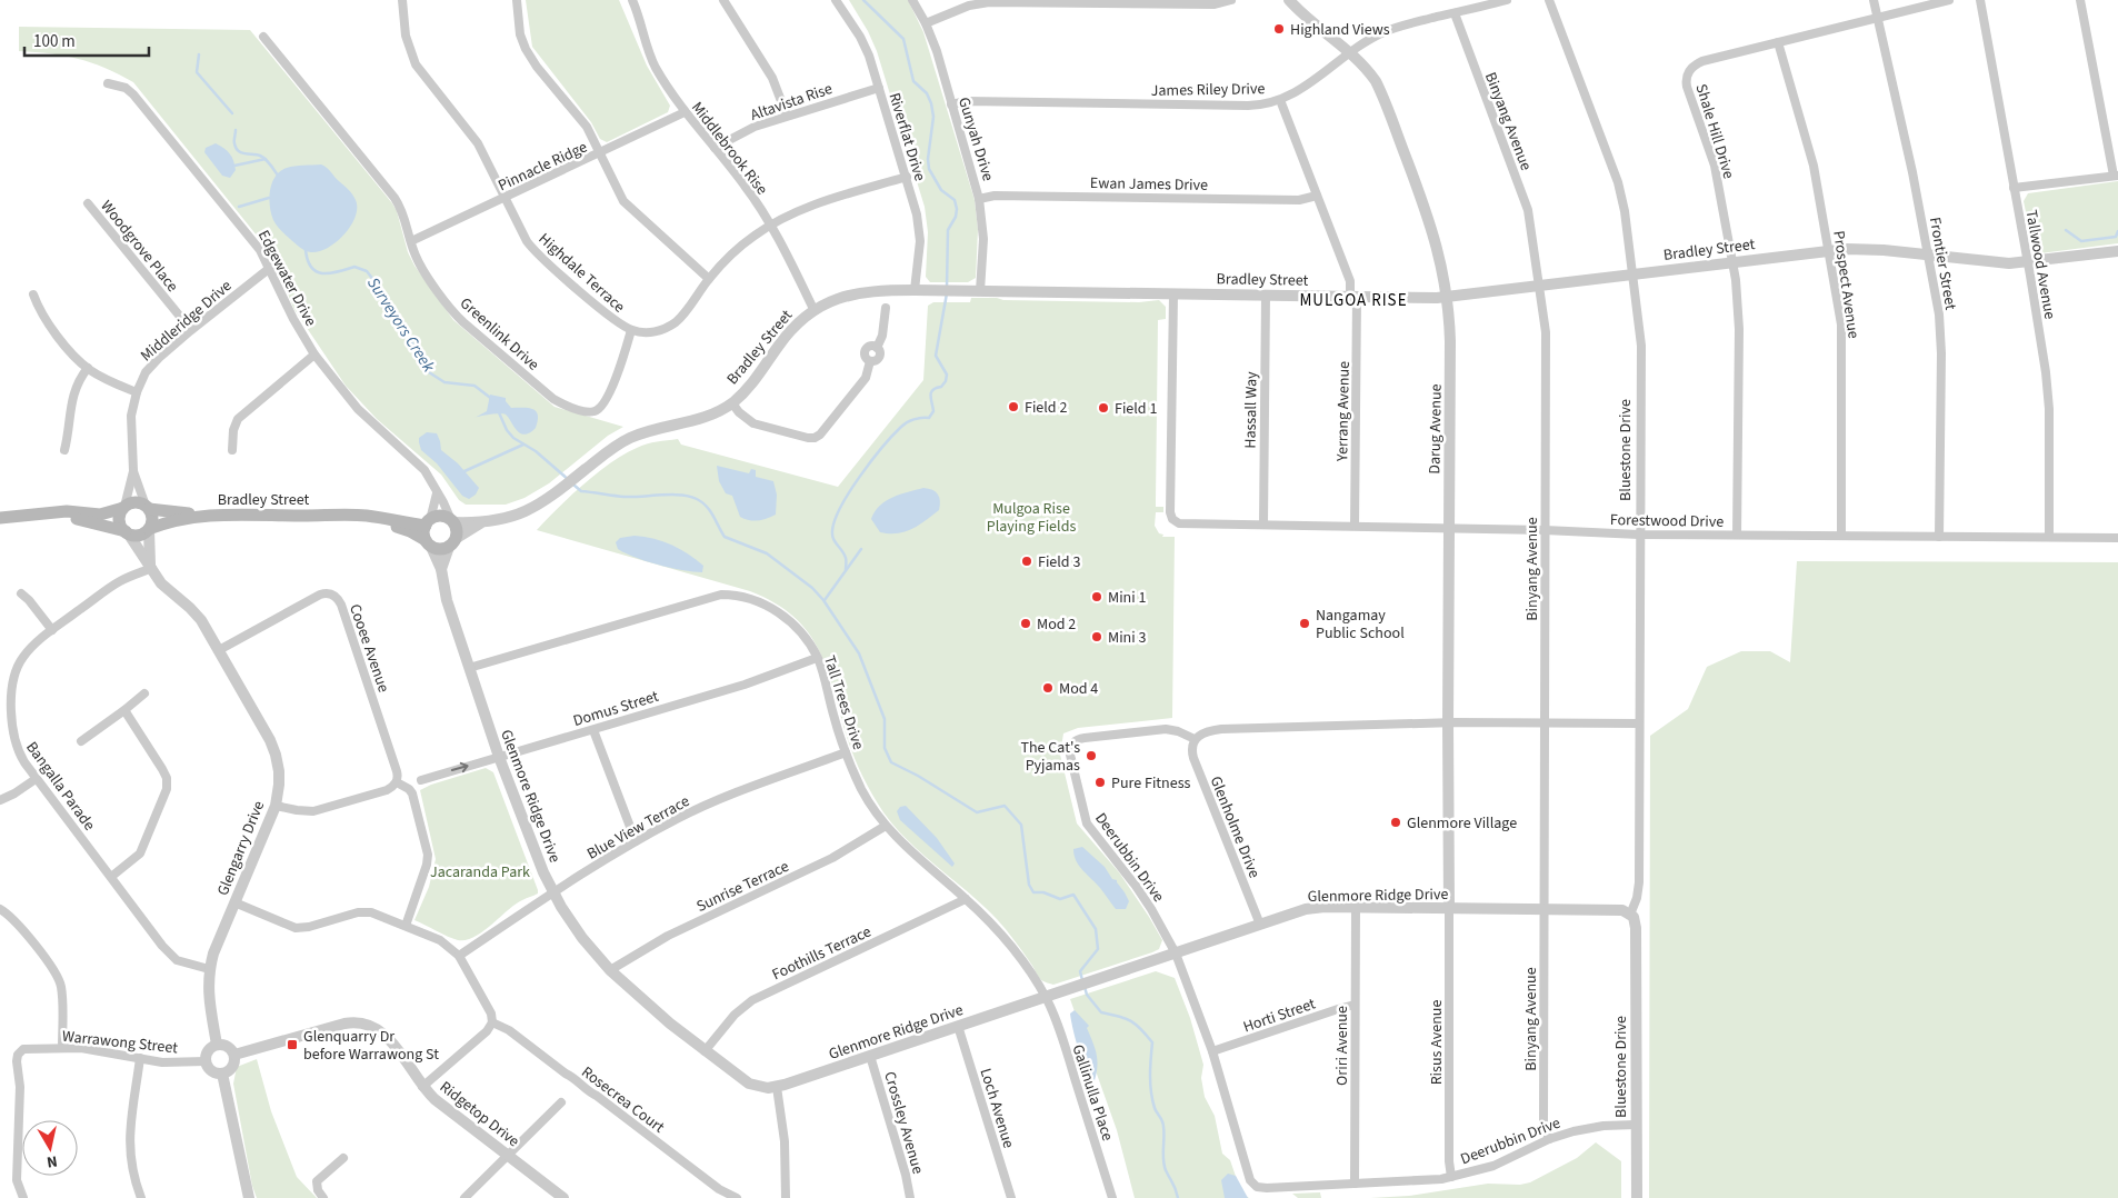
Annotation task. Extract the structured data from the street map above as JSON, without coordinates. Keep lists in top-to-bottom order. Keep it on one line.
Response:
{"streets":{"main road":["Bradley Street"],"street":["James Riley Drive","Altavista Rise","Binyang Avenue","Shale Hill Drive","Riverflat Drive","Gunyah Drive","Middlebrook Rise","Pinnacle Ridge","Ewan James Drive","Woodgrove Place","Frontier Street","Tallwood Avenue","Highdale Terrace","Edgewater Drive","Prospect Avenue","Middleridge Drive","Greenlink Drive","Hassall Way","Yerrang Avenue","Darug Avenue","Bluestone Drive","Forestwood Drive","Cooee Avenue","Tall Trees Drive","Domus Street","Bangalla Parade","Glenmore Ridge Drive","Blue View Terrace","Glenholme Drive","Glengarry Drive","Deerubbin Drive","Sunrise Terrace","Foothills Terrace","Horti Street","Warrawong Street","Risus Avenue","Oriri Avenue","Gallinulla Place","Rosecrea Court","Loch Avenue","Ridgetop Drive","Crossley Avenue"]},"crossings":[["James Riley Drive","Binyang Avenue"],["James Riley Drive","Gunyah Drive"],["James Riley Drive","Yerrang Avenue"],["James Riley Drive","Darug Avenue"],["Altavista Rise","Riverflat Drive"],["Altavista Rise","Middlebrook Rise"],["Binyang Avenue","Bradley Street"],["Binyang Avenue","Forestwood Drive"],["Binyang Avenue","Glenmore Ridge Drive"],["Binyang Avenue","Deerubbin Drive"],["Shale Hill Drive","Bradley Street"],["Shale Hill Drive","Frontier Street"],["Shale Hill Drive","Prospect Avenue"],["Shale Hill Drive","Forestwood Drive"],["Riverflat Drive","Bradley Street"],["Riverflat Drive","Highdale Terrace"],["Gunyah Drive","Ewan James Drive"],["Gunyah Drive","Bradley Street"],["Middlebrook Rise","Pinnacle Ridge"],["Middlebrook Rise","Bradley Street"],["Middlebrook Rise","Highdale Terrace"],["Pinnacle Ridge","Highdale Terrace"],["Pinnacle Ridge","Greenlink Drive"],["Ewan James Drive","Yerrang Avenue"],["Woodgrove Place","Middleridge Drive"],["Bradley Street","Frontier Street"],["Bradley Street","Tallwood Avenue"],["Bradley Street","Edgewater Drive"],["Bradley Street","Prospect Avenue"],["Bradley Street","Middleridge Drive"],["Bradley Street","Hassall Way"],["Bradley Street","Yerrang Avenue"],["Bradley Street","Darug Avenue"],["Bradley Street","Bluestone Drive"],["Bradley Street","Forestwood Drive"],["Bradley Street","Glenmore Ridge Drive"],["Bradley Street","Glengarry Drive"],["Frontier Street","Forestwood Drive"],["Tallwood Avenue","Forestwood Drive"],["Highdale Terrace","Greenlink Drive"],["Edgewater Drive","Middleridge Drive"],["Edgewater Drive","Glenmore Ridge Drive"],["Prospect Avenue","Forestwood Drive"],["Middleridge Drive","Glengarry Drive"],["Hassall Way","Forestwood Drive"],["Yerrang Avenue","Forestwood Drive"],["Darug Avenue","Forestwood Drive"],["Darug Avenue","Glenmore Ridge Drive"],["Darug Avenue","Risus Avenue"],["Bluestone Drive","Forestwood Drive"],["Bluestone Drive","Glenmore Ridge Drive"],["Bluestone Drive","Deerubbin Drive"],["Cooee Avenue","Glengarry Drive"],["Tall Trees Drive","Domus Street"],["Tall Trees Drive","Glenmore Ridge Drive"],["Tall Trees Drive","Blue View Terrace"],["Tall Trees Drive","Sunrise Terrace"],["Tall Trees Drive","Foothills Terrace"],["Tall Trees Drive","Gallinulla Place"],["Domus Street","Glenmore Ridge Drive"],["Bangalla Parade","Glengarry Drive"],["Glenmore Ridge Drive","Blue View Terrace"],["Glenmore Ridge Drive","Glenholme Drive"],["Glenmore Ridge Drive","Deerubbin Drive"],["Glenmore Ridge Drive","Sunrise Terrace"],["Glenmore Ridge Drive","Foothills Terrace"],["Glenmore Ridge Drive","Risus Avenue"],["Glenmore Ridge Drive","Oriri Avenue"],["Glenmore Ridge Drive","Gallinulla Place"],["Glenmore Ridge Drive","Loch Avenue"],["Glenmore Ridge Drive","Crossley Avenue"],["Glenholme Drive","Deerubbin Drive"],["Glengarry Drive","Warrawong Street"],["Glengarry Drive","Ridgetop Drive"],["Deerubbin Drive","Horti Street"],["Deerubbin Drive","Risus Avenue"],["Deerubbin Drive","Oriri Avenue"],["Horti Street","Oriri Avenue"],["Warrawong Street","Ridgetop Drive"]],"districts":["MULGOA RISE"],"water":["Surveyors Creek"],"parks":["Mulgoa Rise Playing Fields","Jacaranda Park"],"places":{"other":["Highland Views","Field 2","Field 1","Field 3","Mini 1","Mod 2","Nangamay Public School","Mini 3","Mod 4","The Cat's Pyjamas","Pure Fitness","Glenmore Village"],"transit":["Glenquarry Dr before Warrawong St"]},"scale_bar":"100 m","north":"bottom"}
